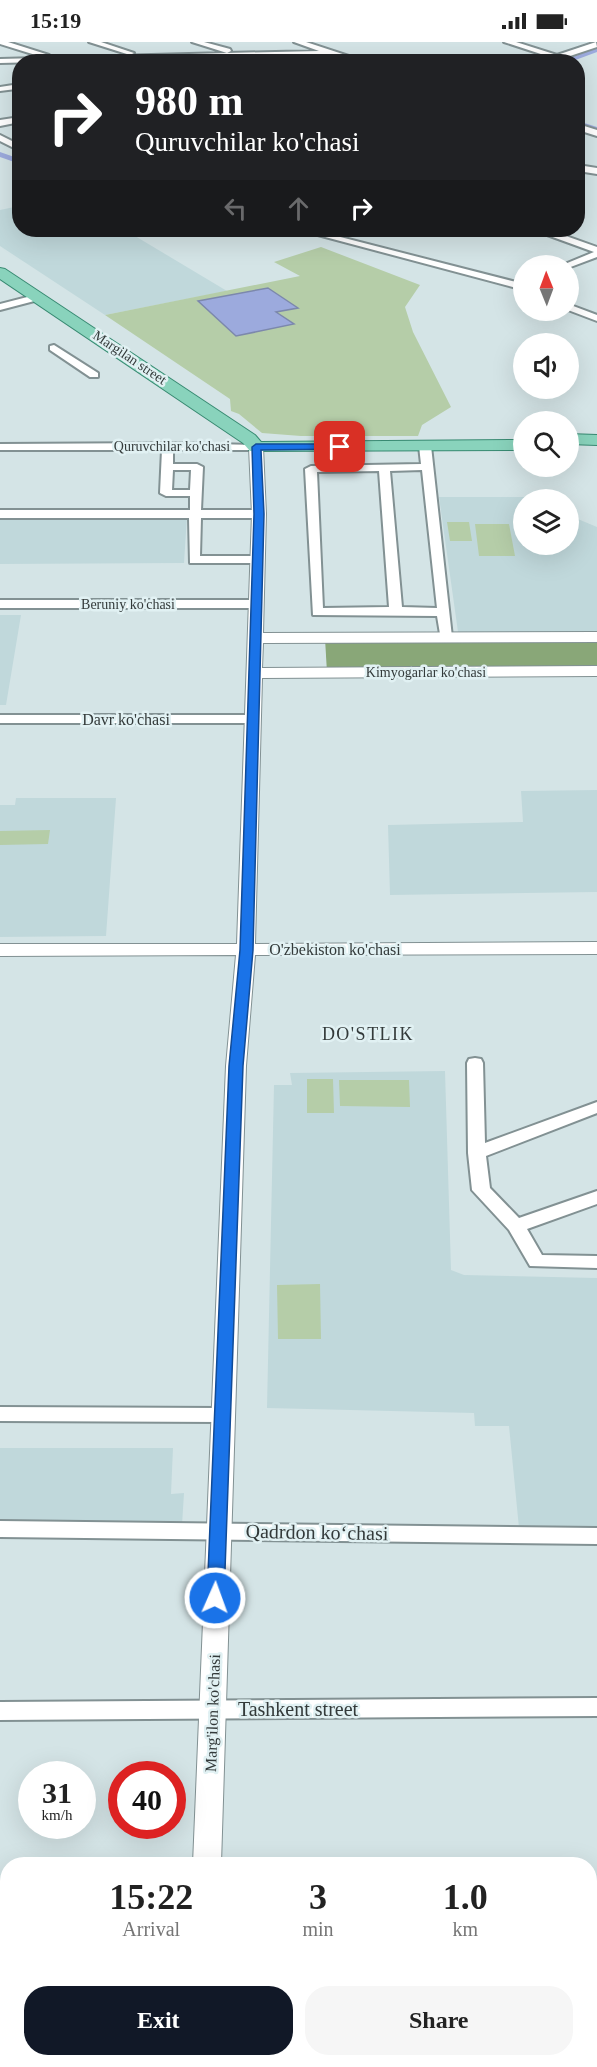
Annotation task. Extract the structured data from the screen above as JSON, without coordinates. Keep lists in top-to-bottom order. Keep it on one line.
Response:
{"streets":{"main road":["Margilan street","Quruvchilar ko'chasi"],"street":["Beruniy ko'chasi","Kimyogarlar ko'chasi","Davr ko'chasi","O'zbekiston ko'chasi","Qadrdon koʻchasi","Tashkent street","Marg'ilon ko'chasi"]},"crossings":[["Margilan street","Quruvchilar ko'chasi"],["Margilan street","Marg'ilon ko'chasi"],["Quruvchilar ko'chasi","Marg'ilon ko'chasi"],["Beruniy ko'chasi","Marg'ilon ko'chasi"],["Kimyogarlar ko'chasi","Marg'ilon ko'chasi"],["Davr ko'chasi","Marg'ilon ko'chasi"],["O'zbekiston ko'chasi","Marg'ilon ko'chasi"],["Qadrdon koʻchasi","Marg'ilon ko'chasi"],["Tashkent street","Marg'ilon ko'chasi"]],"districts":["DO'STLIK"],"north":"top","page":{"status":"15:19","turn":["980 m","Quruvchilar ko'chasi"],"speed":"31 km/h","limit":"40","eta":["15:22","Arrival","3","min","1.0","km"],"buttons":["Exit","Share"]}}
